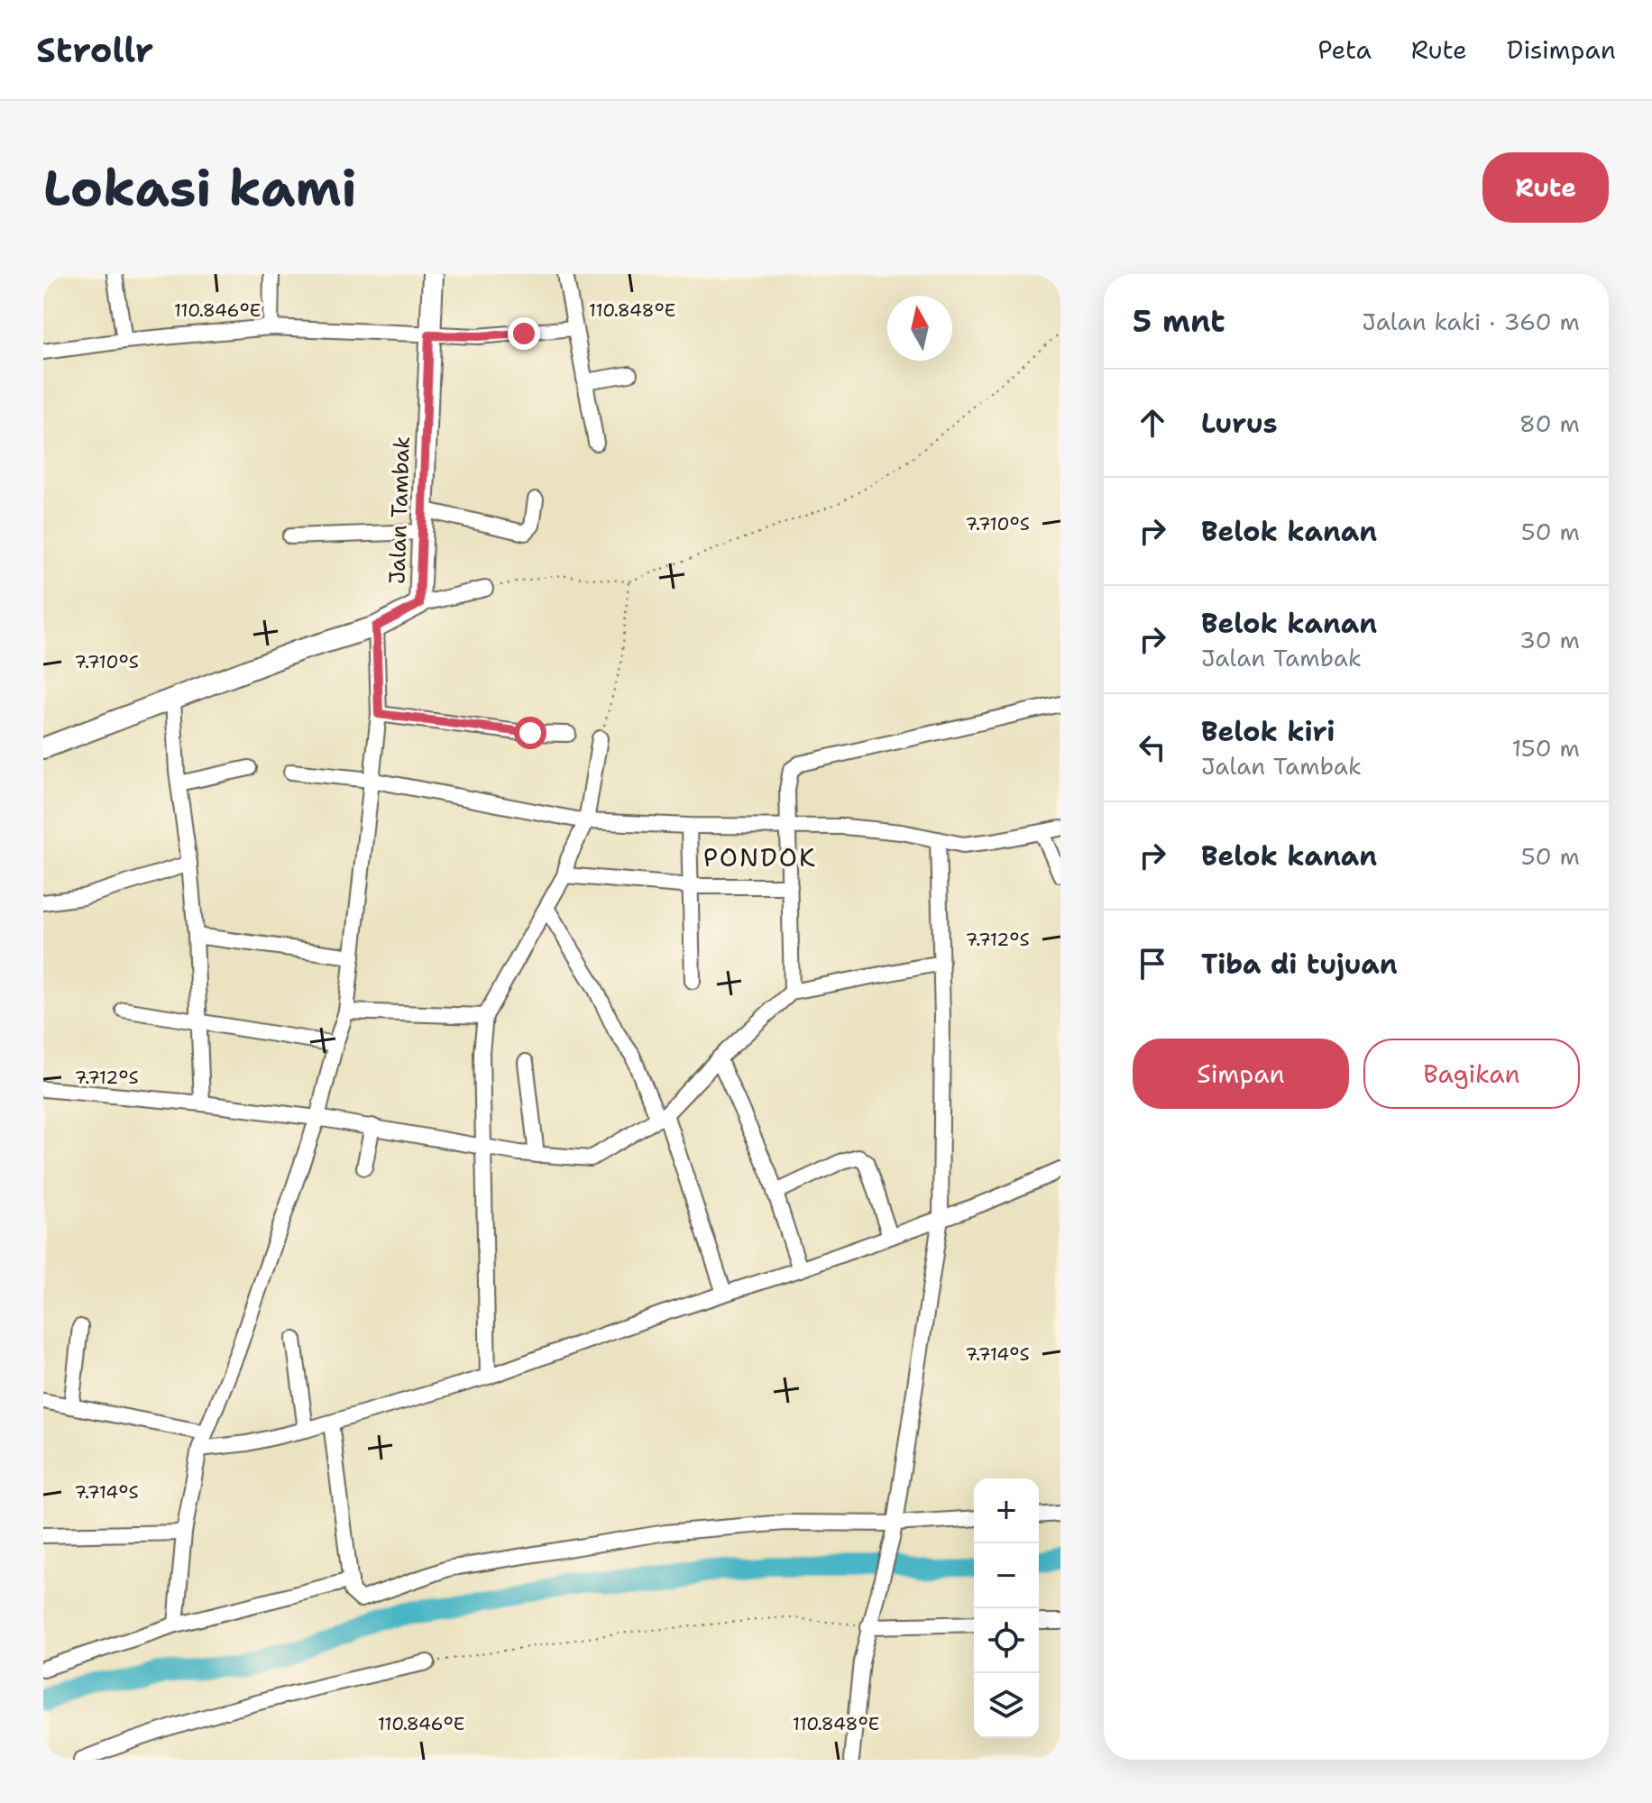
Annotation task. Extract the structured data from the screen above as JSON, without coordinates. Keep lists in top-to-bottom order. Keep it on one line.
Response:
{"streets":{"street":["Jalan Tambak"]},"districts":["PONDOK"],"north":"top","page":{"header":"Strollr","nav":["Peta","Rute","Disimpan"],"buttons":["Rute",["Simpan","Bagikan"]],"title":"Lokasi kami","heading":["5 mnt","Jalan kaki · 360 m"],"list":[["Lurus","80 m"],["Belok kanan","50 m"],["Belok kanan","Jalan Tambak","30 m"],["Belok kiri","Jalan Tambak","150 m"],["Belok kanan","50 m"],"Tiba di tujuan"],"map_buttons":["+","−"]},"coordinates":["110.846°E","110.848°E","7.710°S","7.712°S","7.714°S"]}
